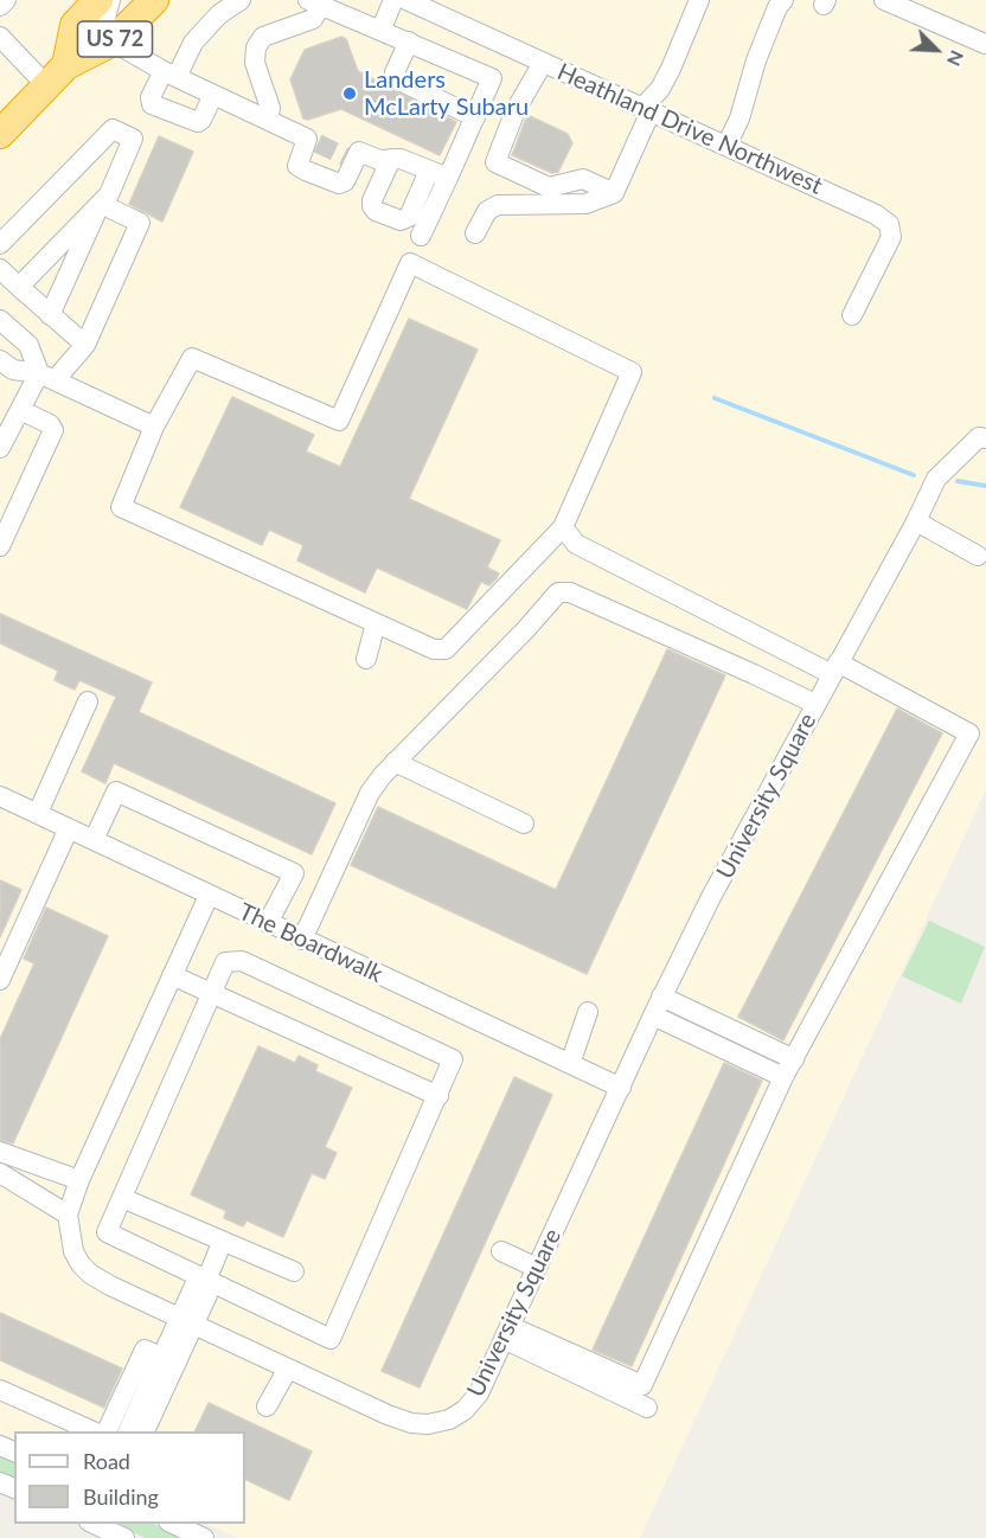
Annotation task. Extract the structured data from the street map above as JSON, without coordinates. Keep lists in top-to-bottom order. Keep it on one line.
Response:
{"streets":{"highway":["US 72"],"street":["Heathland Drive Northwest","University Square","The Boardwalk"]},"crossings":[["University Square","The Boardwalk"]],"places":["Landers McLarty Subaru"],"legend":["Road","Building"],"north":"bottom right"}
